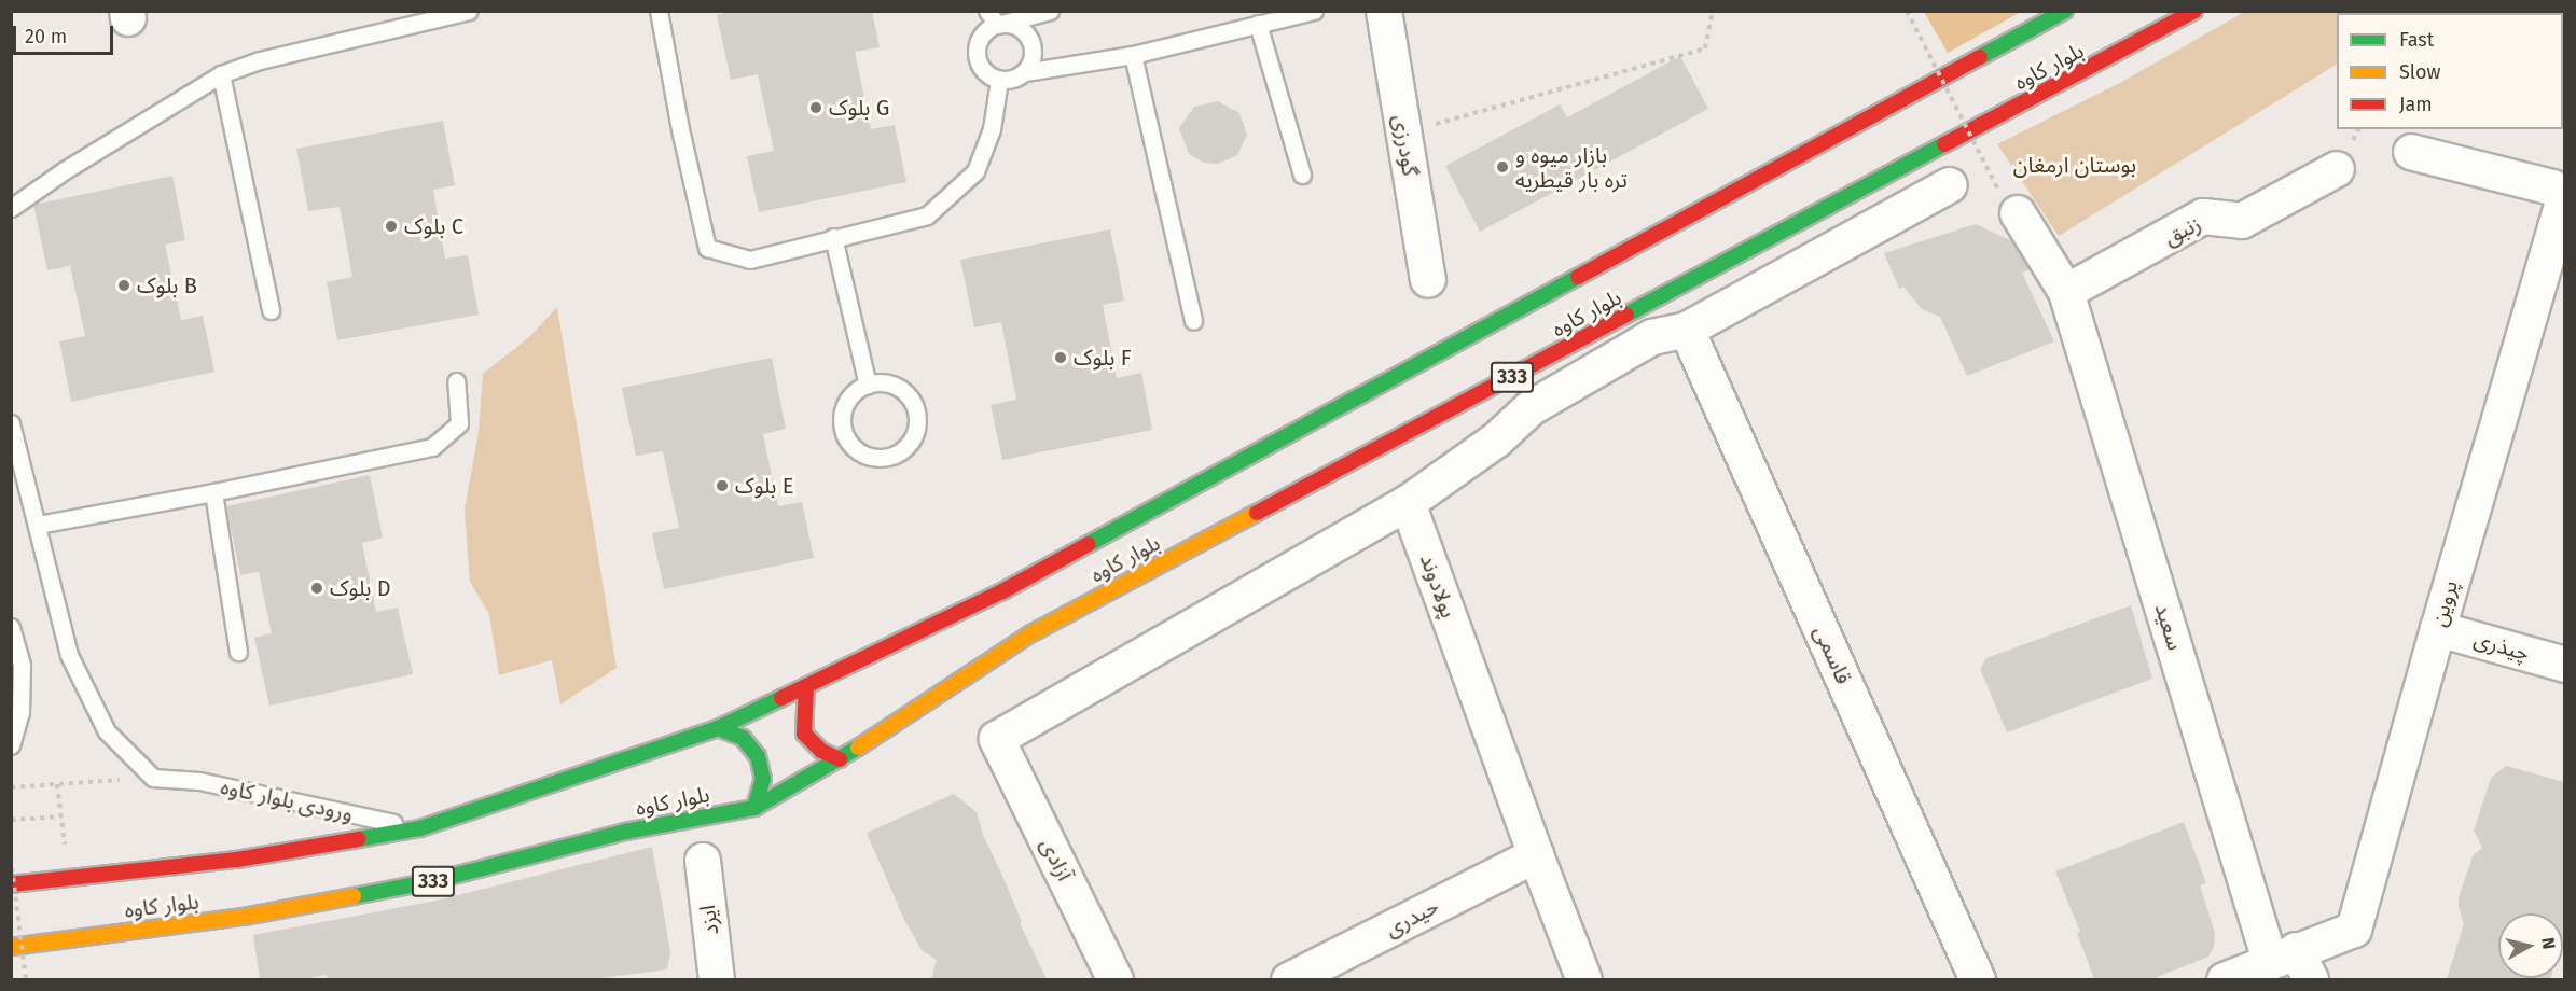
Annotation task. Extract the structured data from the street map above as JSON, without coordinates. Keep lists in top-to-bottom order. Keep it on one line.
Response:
{"streets":{"main road":["بلوار کاوه","333"],"street":["گودرزی","زنبق","پولادوند","پروین","سعید","چیذری","قاسمی","آزادی","حیدری","ایزد"],"lane":["ورودی بلوار کاوه"]},"crossings":[["بلوار کاوه","ورودی بلوار کاوه"],["زنبق","سعید"],["پولادوند","آزادی"],["پولادوند","حیدری"],["پروین","سعید"],["پروین","چیذری"]],"parks":["بوستان ارمغان"],"places":["بلوک G","بازار میوه و تره بار قیطریه","بلوک C","بلوک B","بلوک F","بلوک E","بلوک D"],"legend":["Fast","Slow","Jam"],"scale_bar":"20 m","north":"right"}
